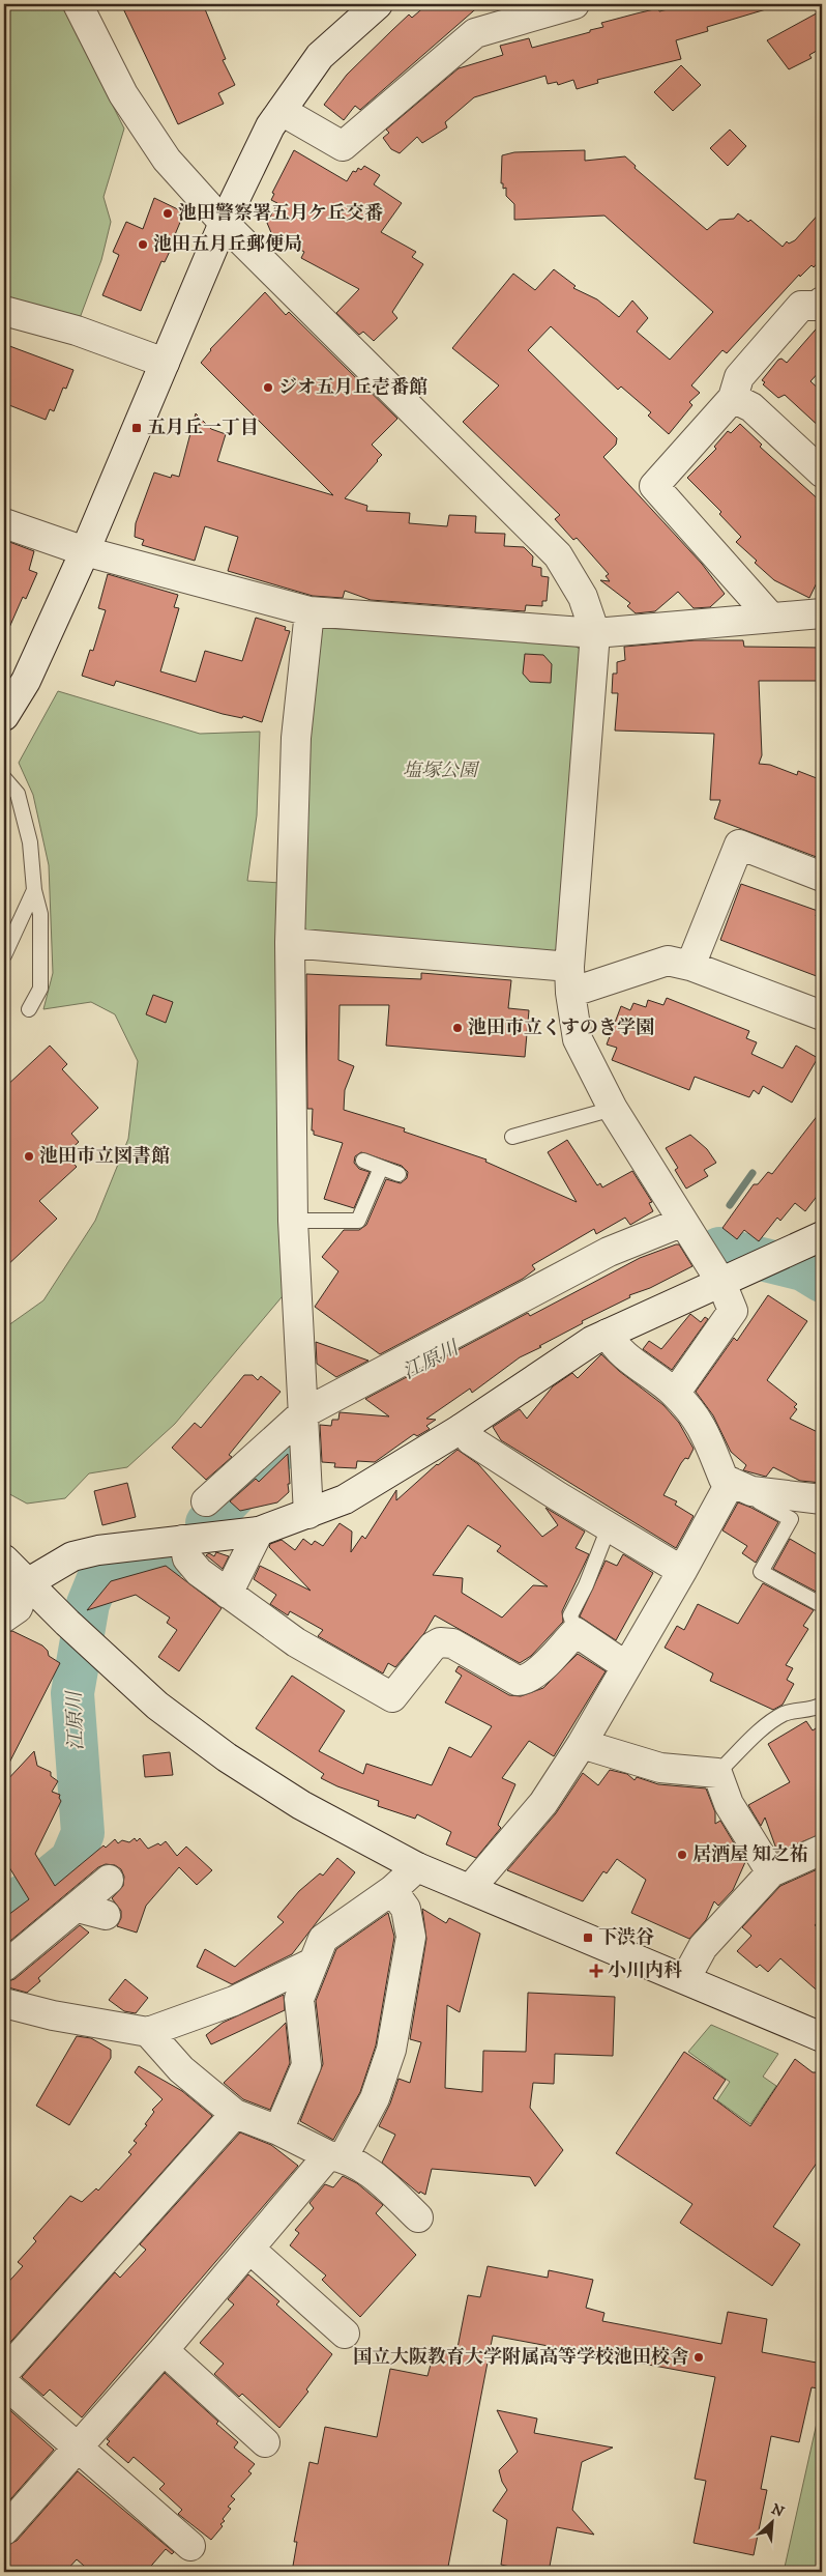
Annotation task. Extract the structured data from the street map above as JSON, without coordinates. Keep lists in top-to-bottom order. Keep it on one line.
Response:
{"water":["江原川"],"parks":["塩塚公園"],"places":{"other":["池田警察署五月ケ丘交番","池田五月丘郵便局","ジオ五月丘壱番館","池田市立くすのき学園","池田市立図書館","居酒屋 知之祐","国立大阪教育大学附属高等学校池田校舎"],"transit":["五月丘一丁目","下渋谷"],"health":["小川内科"]},"north":"top right"}
